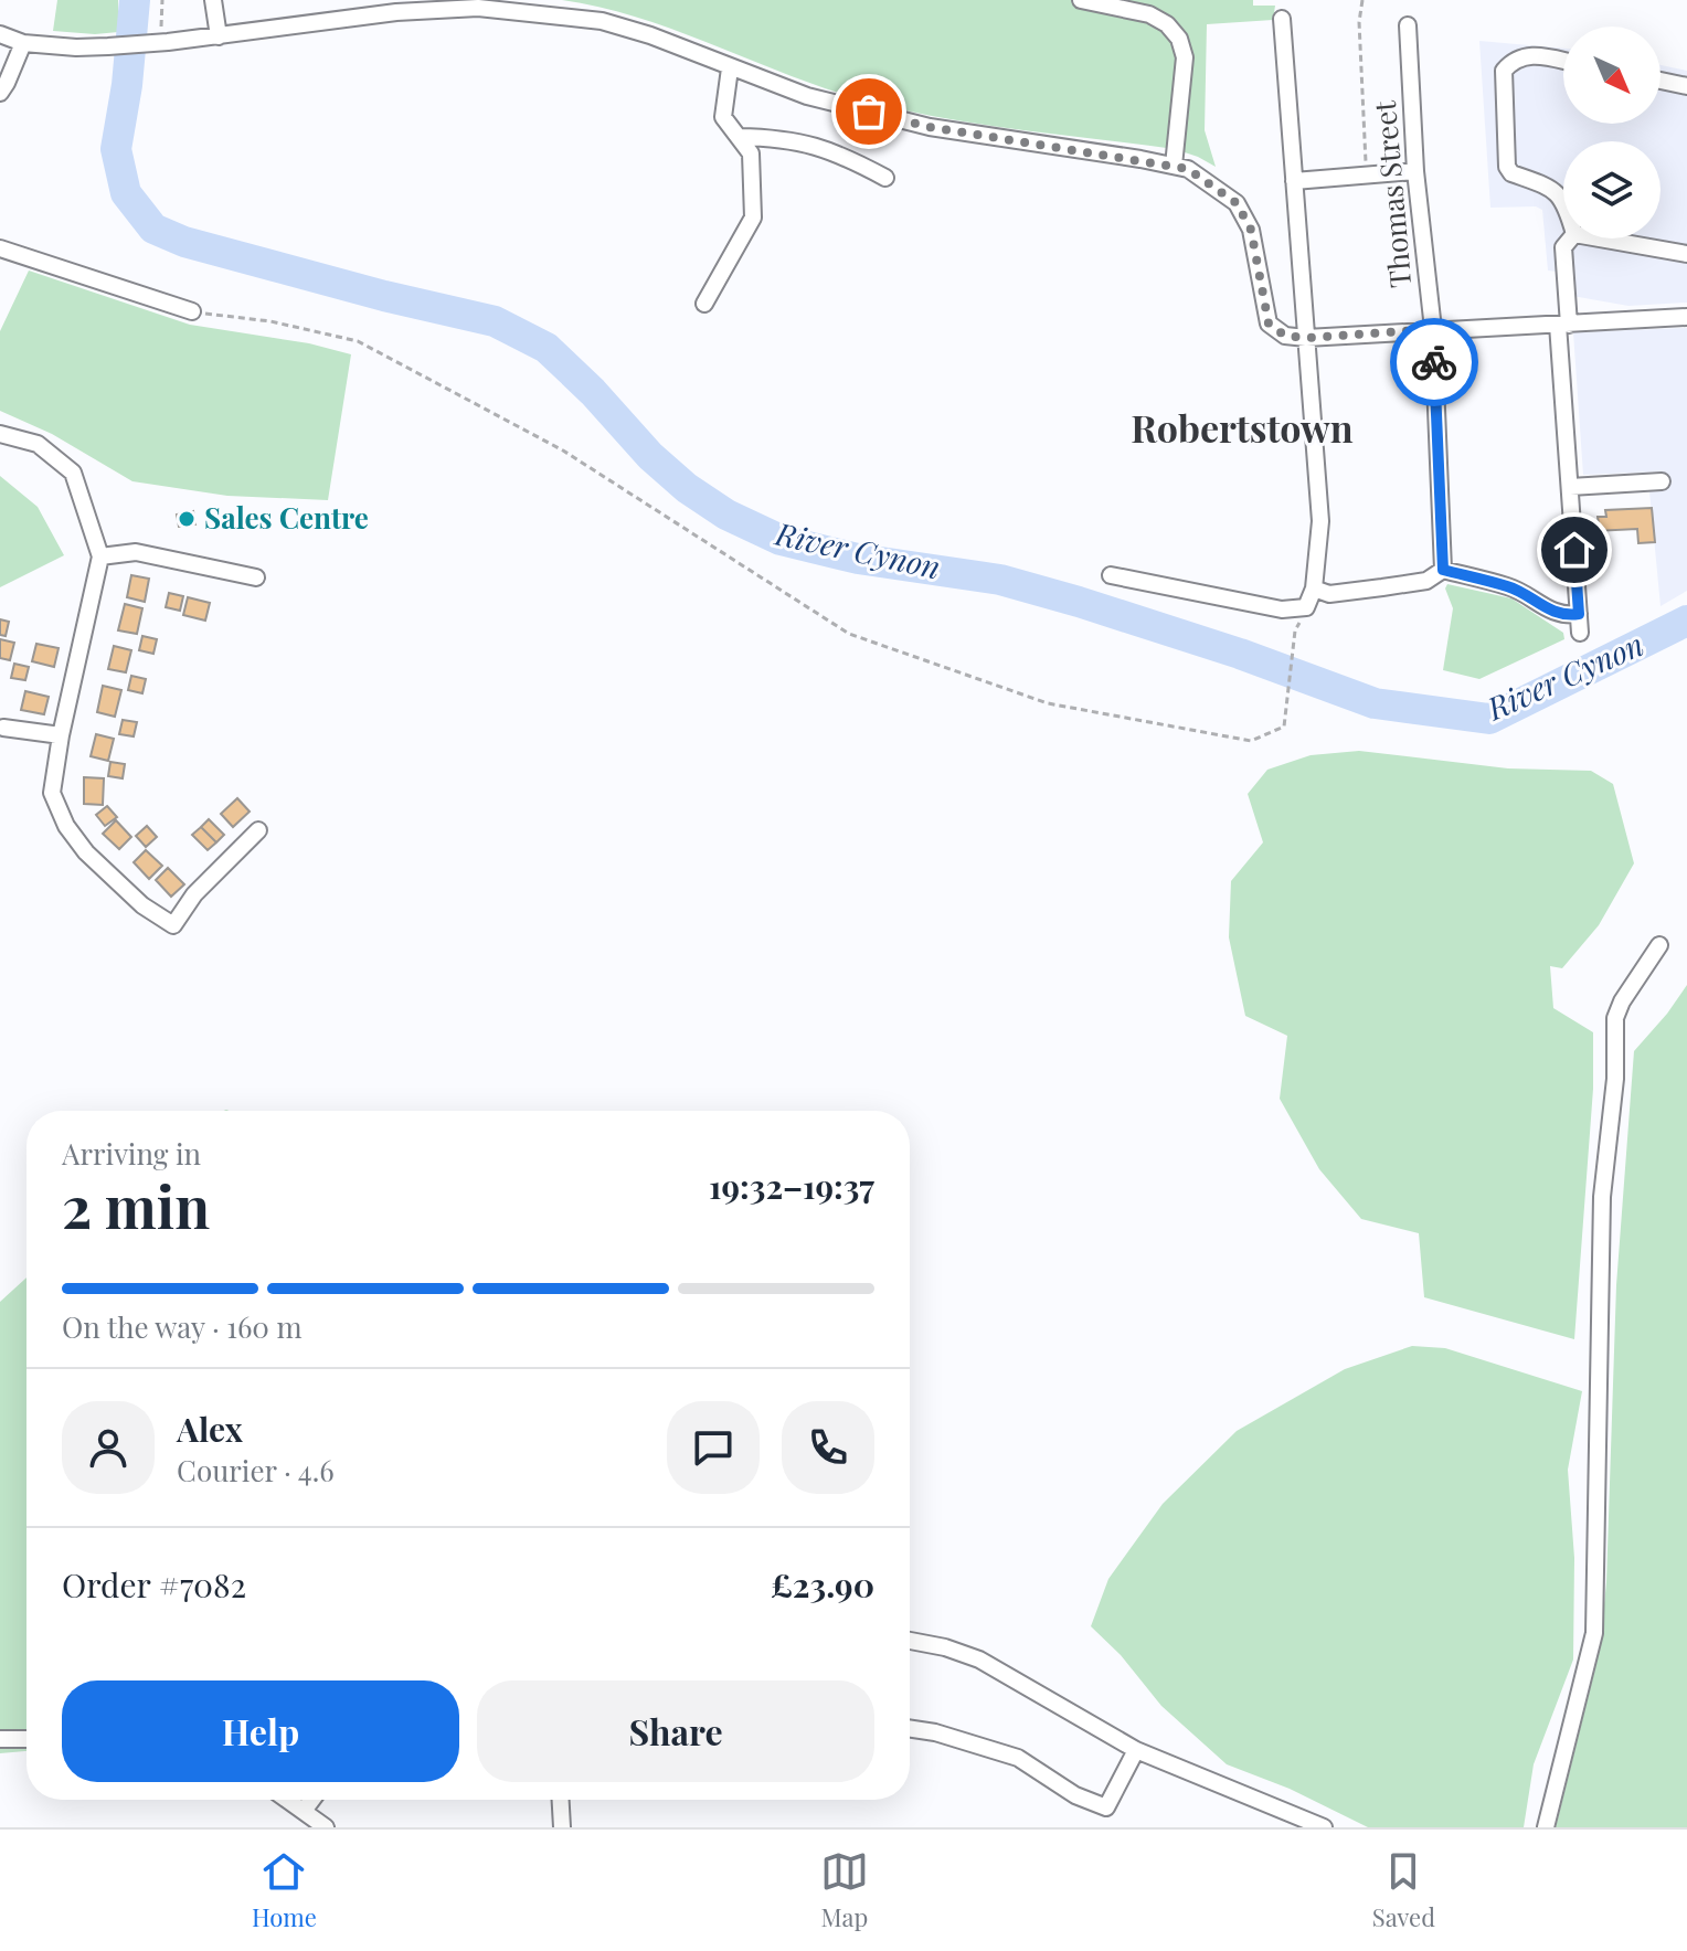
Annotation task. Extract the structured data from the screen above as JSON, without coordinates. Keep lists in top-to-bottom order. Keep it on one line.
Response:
{"streets":{"street":["Thomas Street"]},"districts":["Robertstown"],"water":["River Cynon"],"places":["Sales Centre"],"north":"bottom right","page":{"heading":["2 min","Arriving in","19:32–19:37"],"panel":["Alex","Courier · 4.6","Order #7082","£23.90"],"bar":"On the way · 160 m","buttons":["Help","Share"],"tabs":["Home","Map","Saved"]}}
